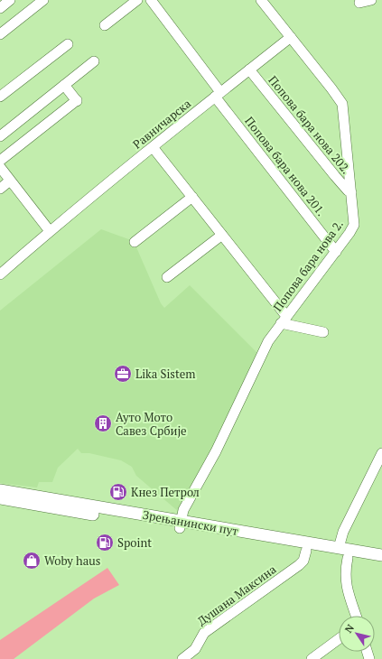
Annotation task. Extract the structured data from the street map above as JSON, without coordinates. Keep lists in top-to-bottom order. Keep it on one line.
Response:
{"streets":{"main road":["Зрењанински пут"],"street":["Равничарска","Попова бара нова 202.","Попова бара нова 201.","Попова бара нова 2.","Душана Максина"]},"crossings":[["Равничарска","Попова бара нова 202."],["Равничарска","Попова бара нова 201."],["Равничарска","Попова бара нова 2."],["Попова бара нова 202.","Попова бара нова 2."],["Попова бара нова 201.","Попова бара нова 2."],["Попова бара нова 2.","Зрењанински пут"],["Зрењанински пут","Душана Максина"]],"places":{"office":["Lika Sistem"],"building":["Ауто Мото Савез Србије"],"fuel station":["Кнез Петрол","Spoint"],"shop":["Woby haus"]},"north":"top left"}
